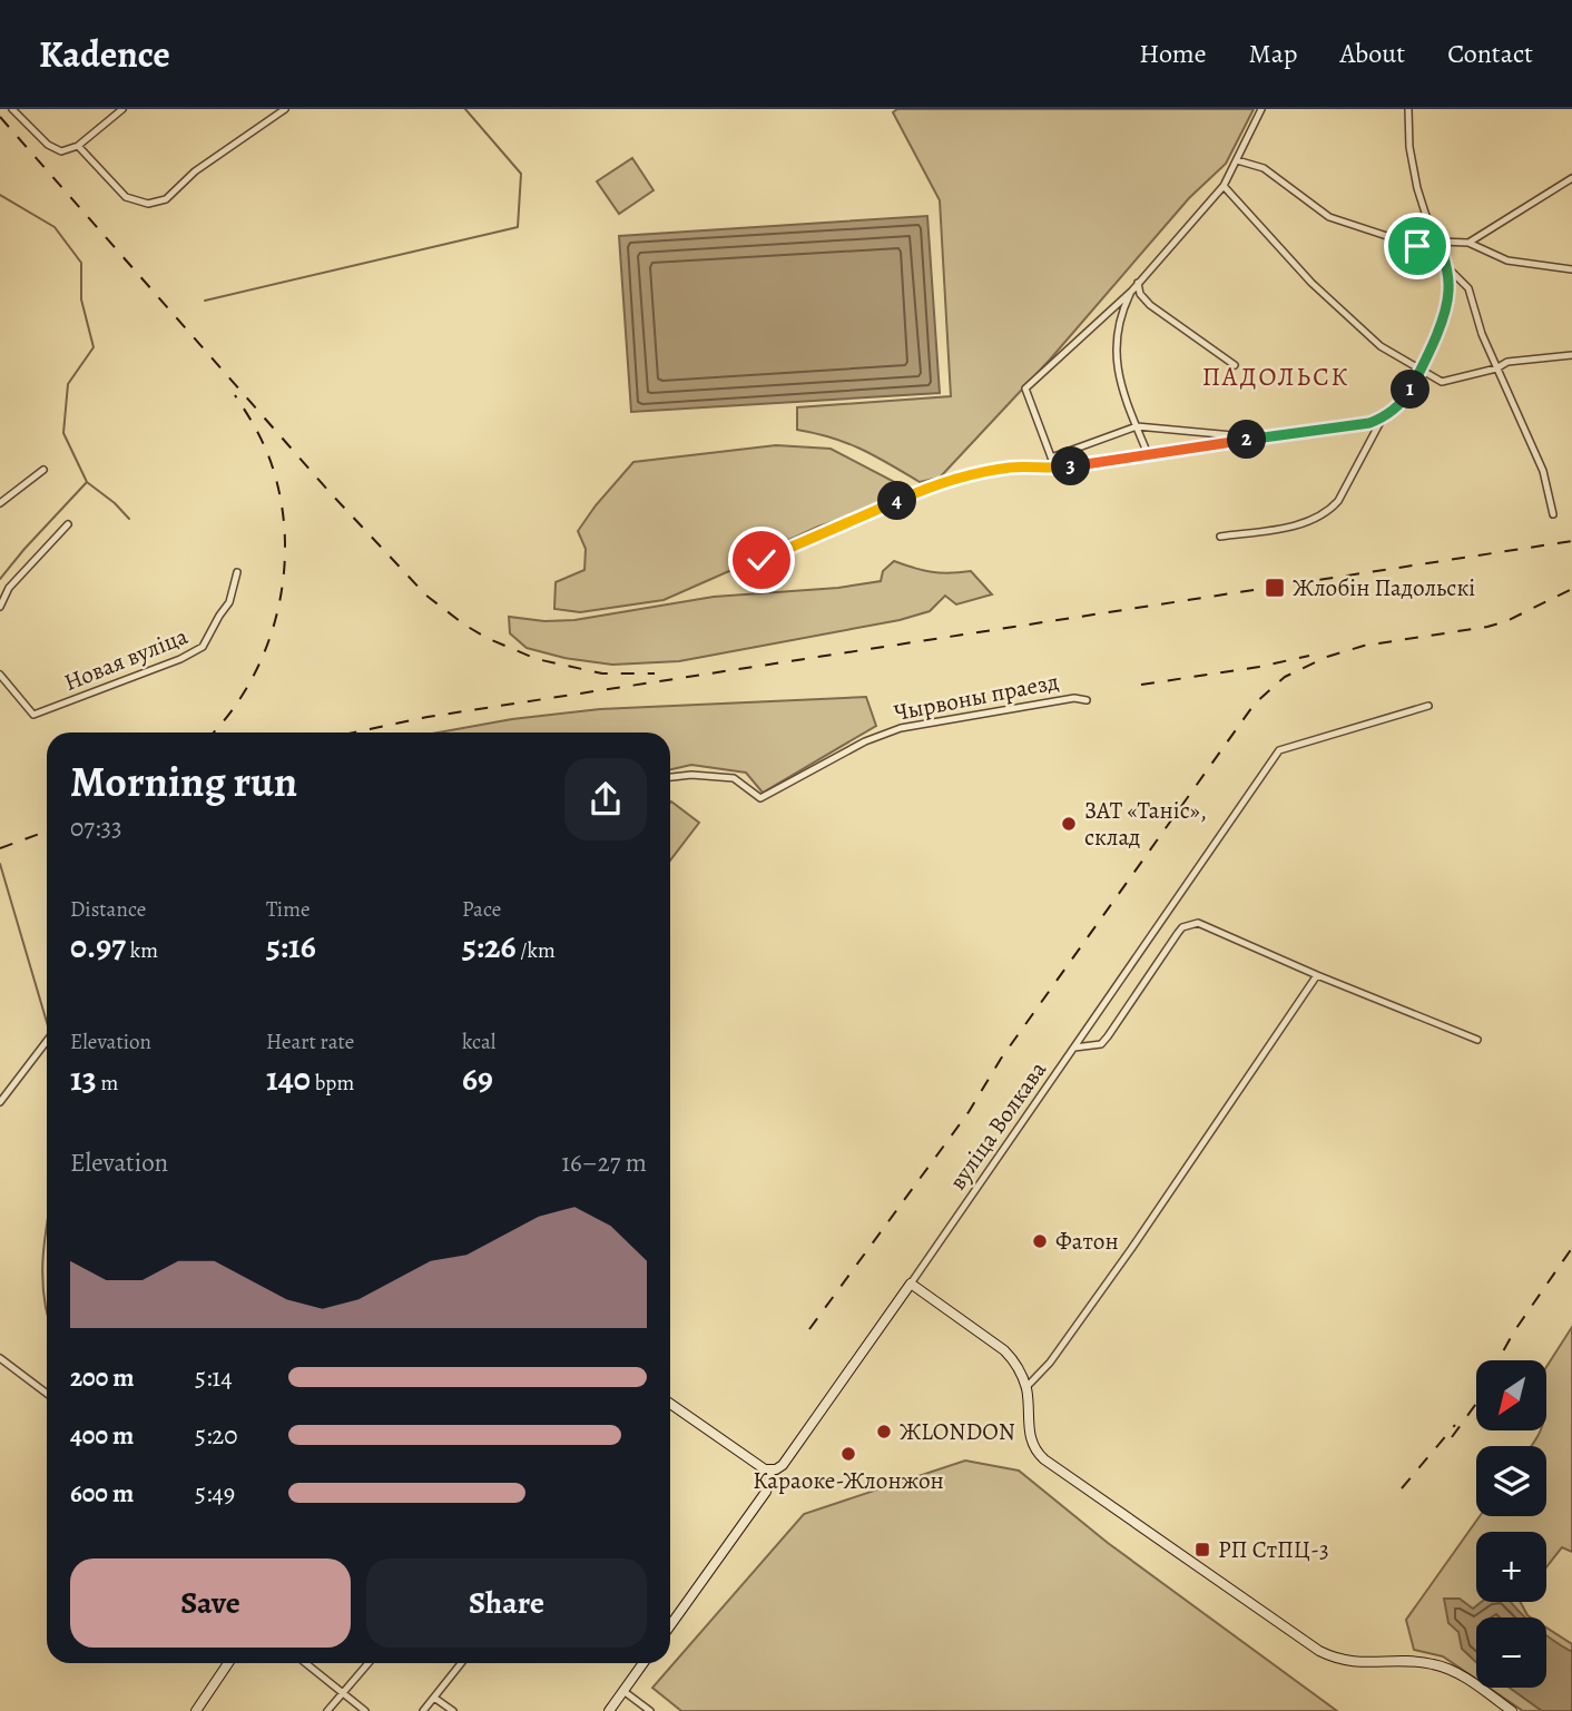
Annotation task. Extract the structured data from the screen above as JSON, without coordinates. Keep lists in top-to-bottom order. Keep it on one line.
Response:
{"streets":{"street":["Новая вуліца","Чырвоны праезд","вуліца Волкава"]},"districts":["ПАДОЛЬСК"],"places":{"transit":["Жлобін Падольскі","РП СтПЦ-3"],"other":["ЗАТ «Таніс», склад","Фатон","ЖLONDON","Караоке-Жлонжон"]},"north":"bottom left","page":{"header":"Kadence","nav":["Home","Map","About","Contact"],"pins":["1","2","3","4"],"heading":["Morning run","07:33"],"stats":[["Distance","0.97 km"],["Time","5:16"],["Pace","5:26 /km"],["Elevation","13 m"],["Heart rate","140 bpm"],["kcal","69"]],"chart":["Elevation","16–27 m"],"list":[{"name":"200 m","note":"5:14"},{"name":"400 m","note":"5:20"},{"name":"600 m","note":"5:49"}],"map_buttons":["+","−"],"buttons":["Save","Share"]}}
